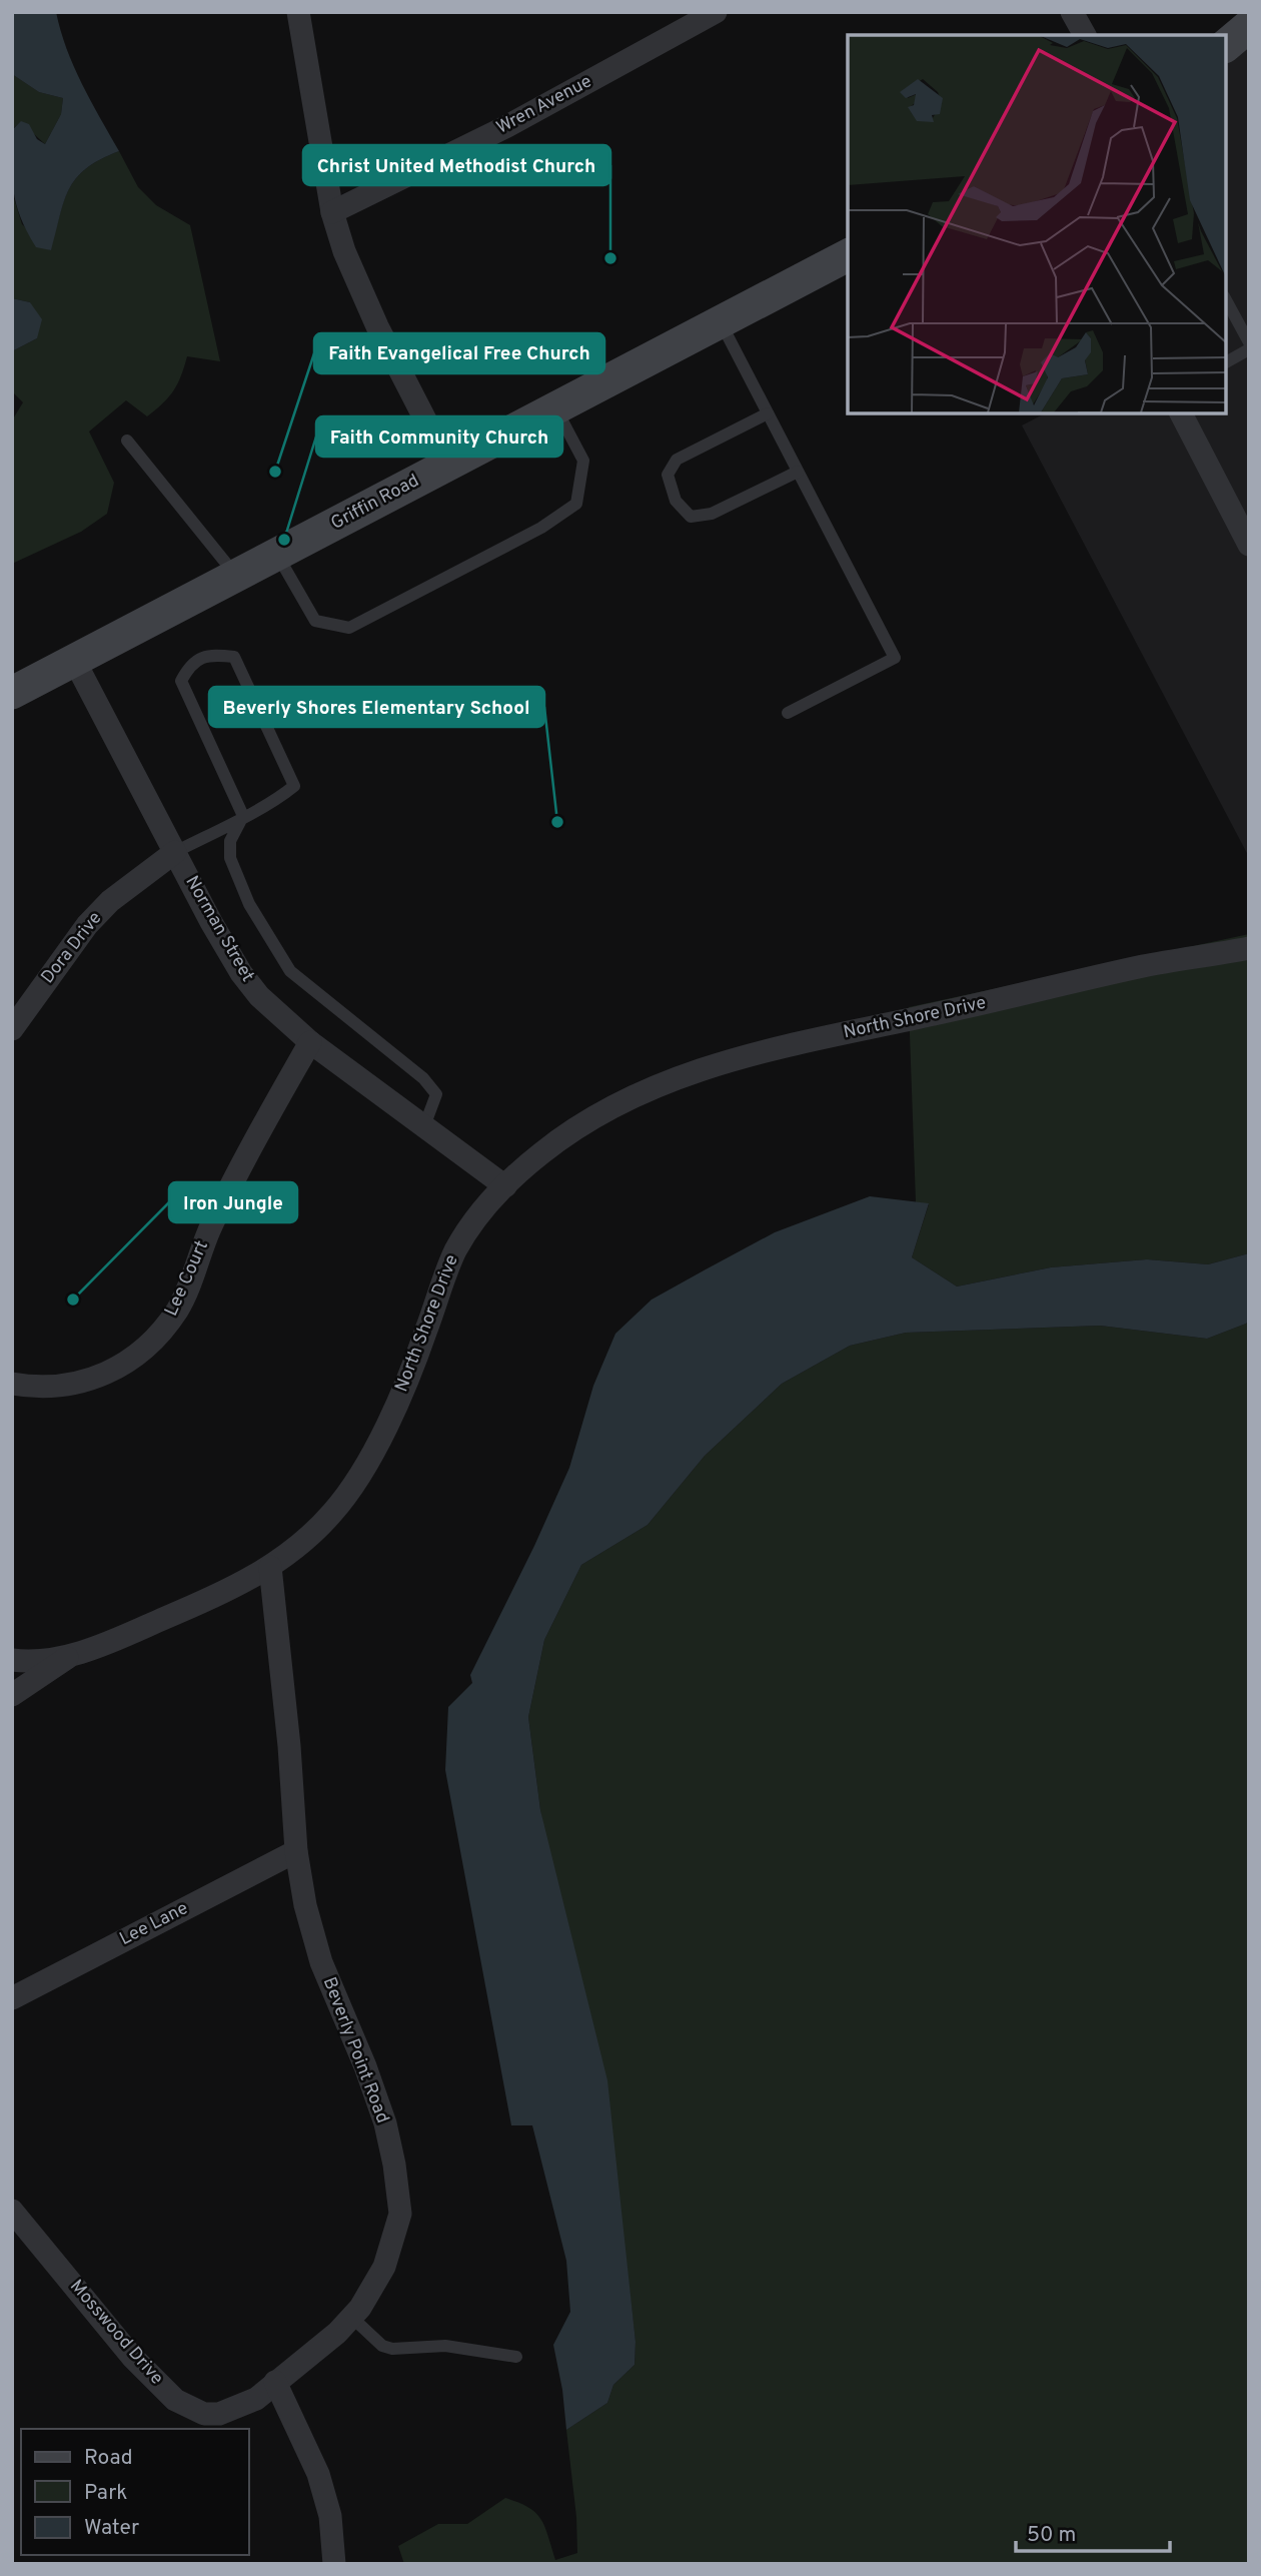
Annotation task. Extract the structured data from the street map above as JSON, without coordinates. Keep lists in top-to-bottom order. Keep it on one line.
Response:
{"streets":{"street":["Wren Avenue","Griffin Road","Norman Street","Dora Drive","North Shore Drive","Lee Court","Lee Lane","Beverly Point Road","Mosswood Drive"]},"crossings":[["Griffin Road","Norman Street"],["Norman Street","Dora Drive"],["Norman Street","North Shore Drive"],["Norman Street","Lee Court"],["North Shore Drive","Beverly Point Road"],["Lee Lane","Beverly Point Road"],["Beverly Point Road","Mosswood Drive"]],"places":["Christ United Methodist Church","Faith Evangelical Free Church","Faith Community Church","Beverly Shores Elementary School","Iron Jungle"],"legend":["Road","Park","Water"],"scale_bar":"50 m"}
